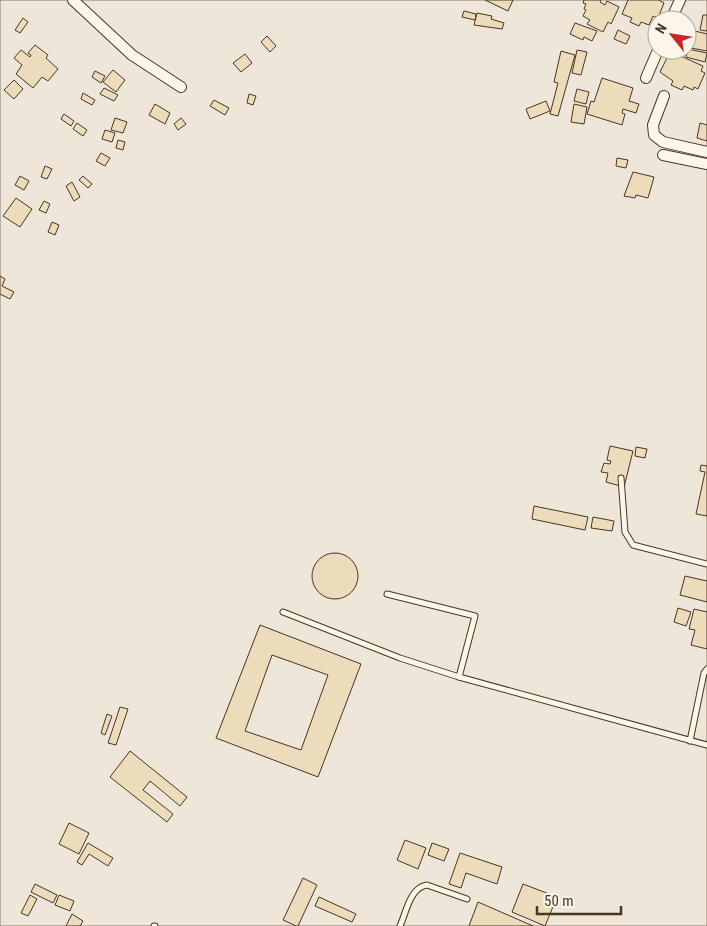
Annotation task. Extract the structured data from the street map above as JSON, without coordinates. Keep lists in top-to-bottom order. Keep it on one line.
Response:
{"scale_bar":"50 m","north":"top left"}
